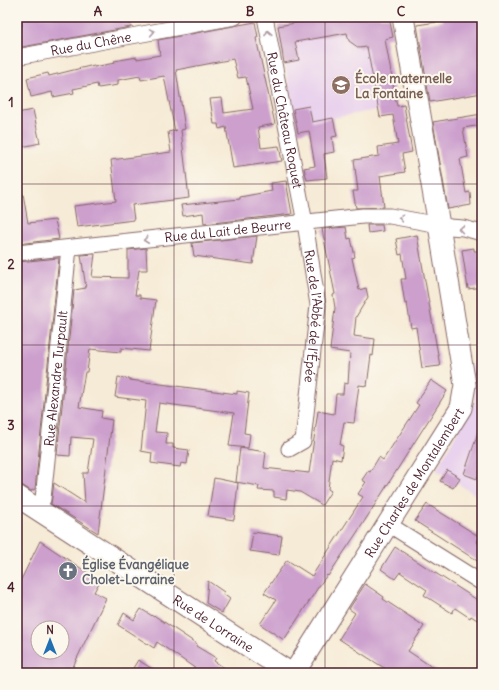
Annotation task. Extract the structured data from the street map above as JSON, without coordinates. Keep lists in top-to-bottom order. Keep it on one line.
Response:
{"streets":{"main road":["Rue Charles de Montalembert","Rue de Lorraine"],"street":["Rue du Chêne","Rue du Château Roquet","Rue du Lait de Beurre","Rue de l’Abbé de l’Épée","Rue Alexandre Turpault"]},"crossings":[["Rue du Château Roquet","Rue du Lait de Beurre"],["Rue du Château Roquet","Rue de l’Abbé de l’Épée"],["Rue du Lait de Beurre","Rue de l’Abbé de l’Épée"],["Rue du Lait de Beurre","Rue Alexandre Turpault"],["Rue du Lait de Beurre","Rue Charles de Montalembert"],["Rue Alexandre Turpault","Rue de Lorraine"]],"one_way":["Rue du Chêne","Rue du Château Roquet","Rue du Lait de Beurre"],"places":{"school or university":["École maternelle La Fontaine"],"church":["Église Évangélique Cholet-Lorraine"]},"north":"top","grid":{"columns":["A","B","C"],"rows":["1","2","3","4"]}}
